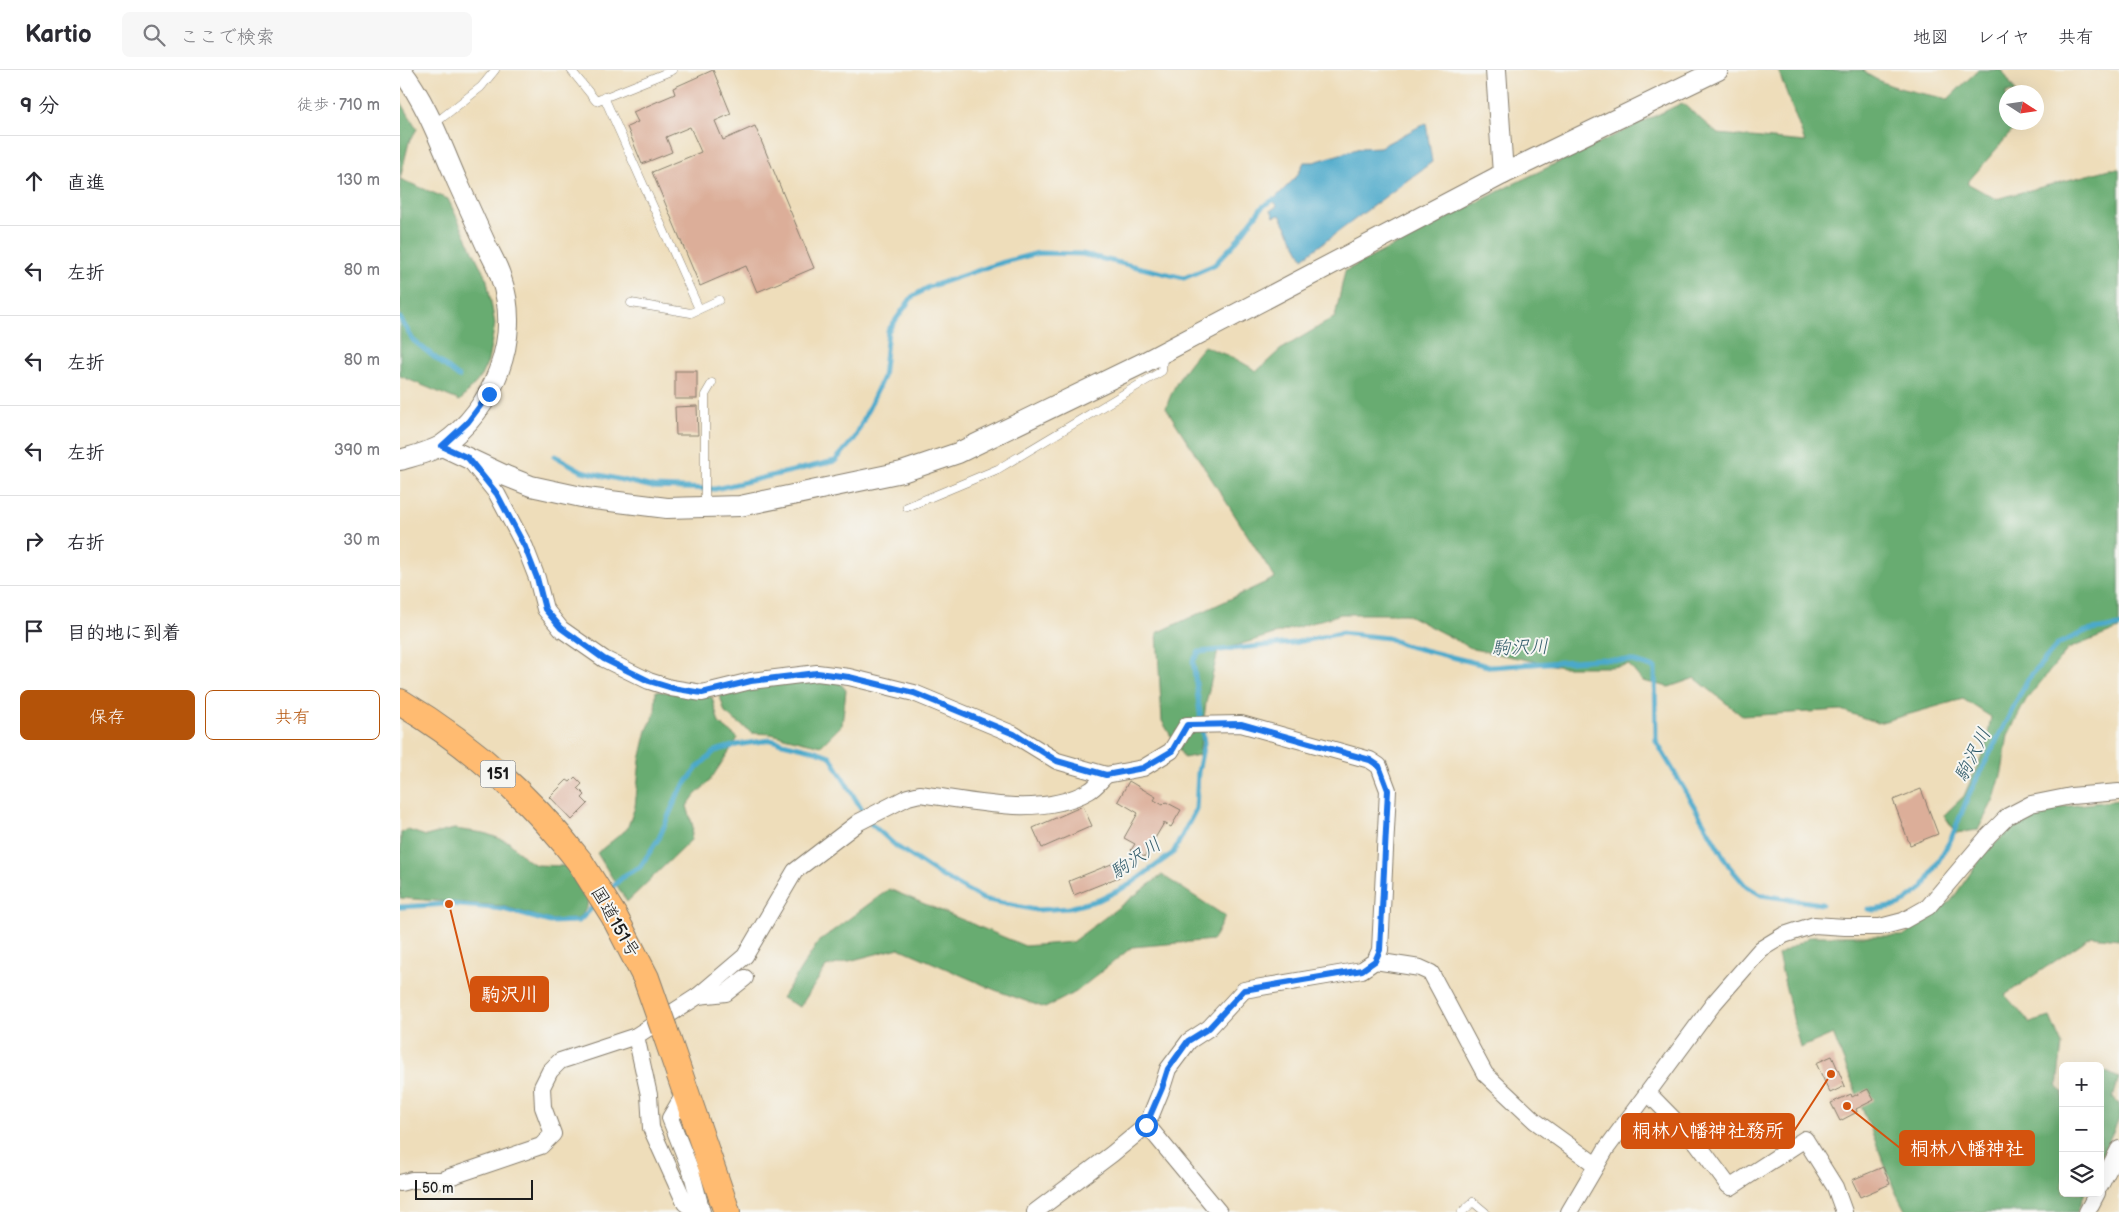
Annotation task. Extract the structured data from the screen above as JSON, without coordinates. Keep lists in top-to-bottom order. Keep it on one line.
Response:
{"streets":{"highway":["151","国道151号"]},"water":["駒沢川"],"places":["駒沢川","桐林八幡神社務所","桐林八幡神社"],"scale_bar":"50 m","north":"right","page":{"header":"Kartio","search":"ここで検索","nav":["地図","レイヤ","共有"],"heading":["9 分","徒歩 · 710 m"],"list":[["直進","130 m"],["左折","80 m"],["左折","80 m"],["左折","390 m"],["右折","30 m"],"目的地に到着"],"buttons":["保存","共有"],"map_buttons":["+","−"],"scale":"50 m"}}
